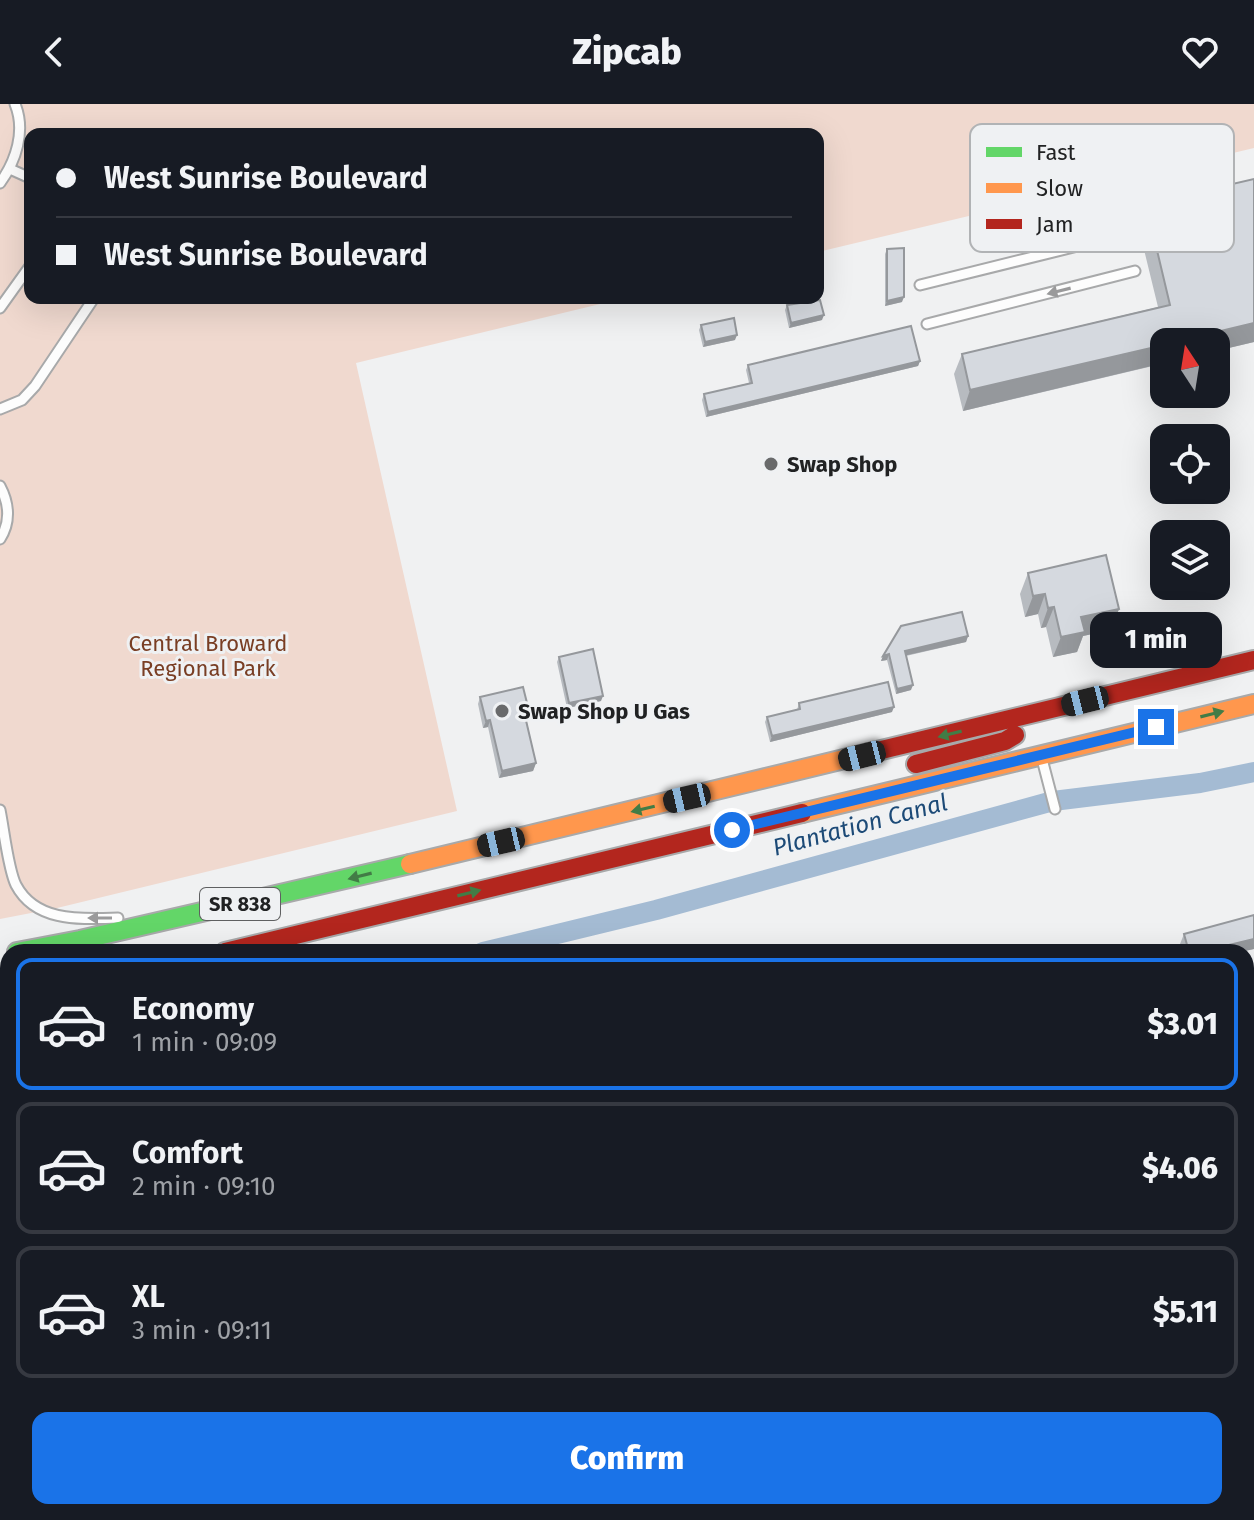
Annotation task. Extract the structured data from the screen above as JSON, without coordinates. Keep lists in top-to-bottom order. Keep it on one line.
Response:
{"streets":{"main road":["SR 838"]},"water":["Plantation Canal"],"parks":["Central Broward Regional Park"],"places":["Swap Shop","Swap Shop U Gas"],"legend":["Fast","Slow","Jam"],"north":"top","page":{"header":"Zipcab","banner":["West Sunrise Boulevard","West Sunrise Boulevard"],"bubble":"1 min","list":[{"name":"Economy","note":"1 min · 09:09","value":"$3.01"},{"name":"Comfort","note":"2 min · 09:10","value":"$4.06"},{"name":"XL","note":"3 min · 09:11","value":"$5.11"}],"buttons":"Confirm"}}
